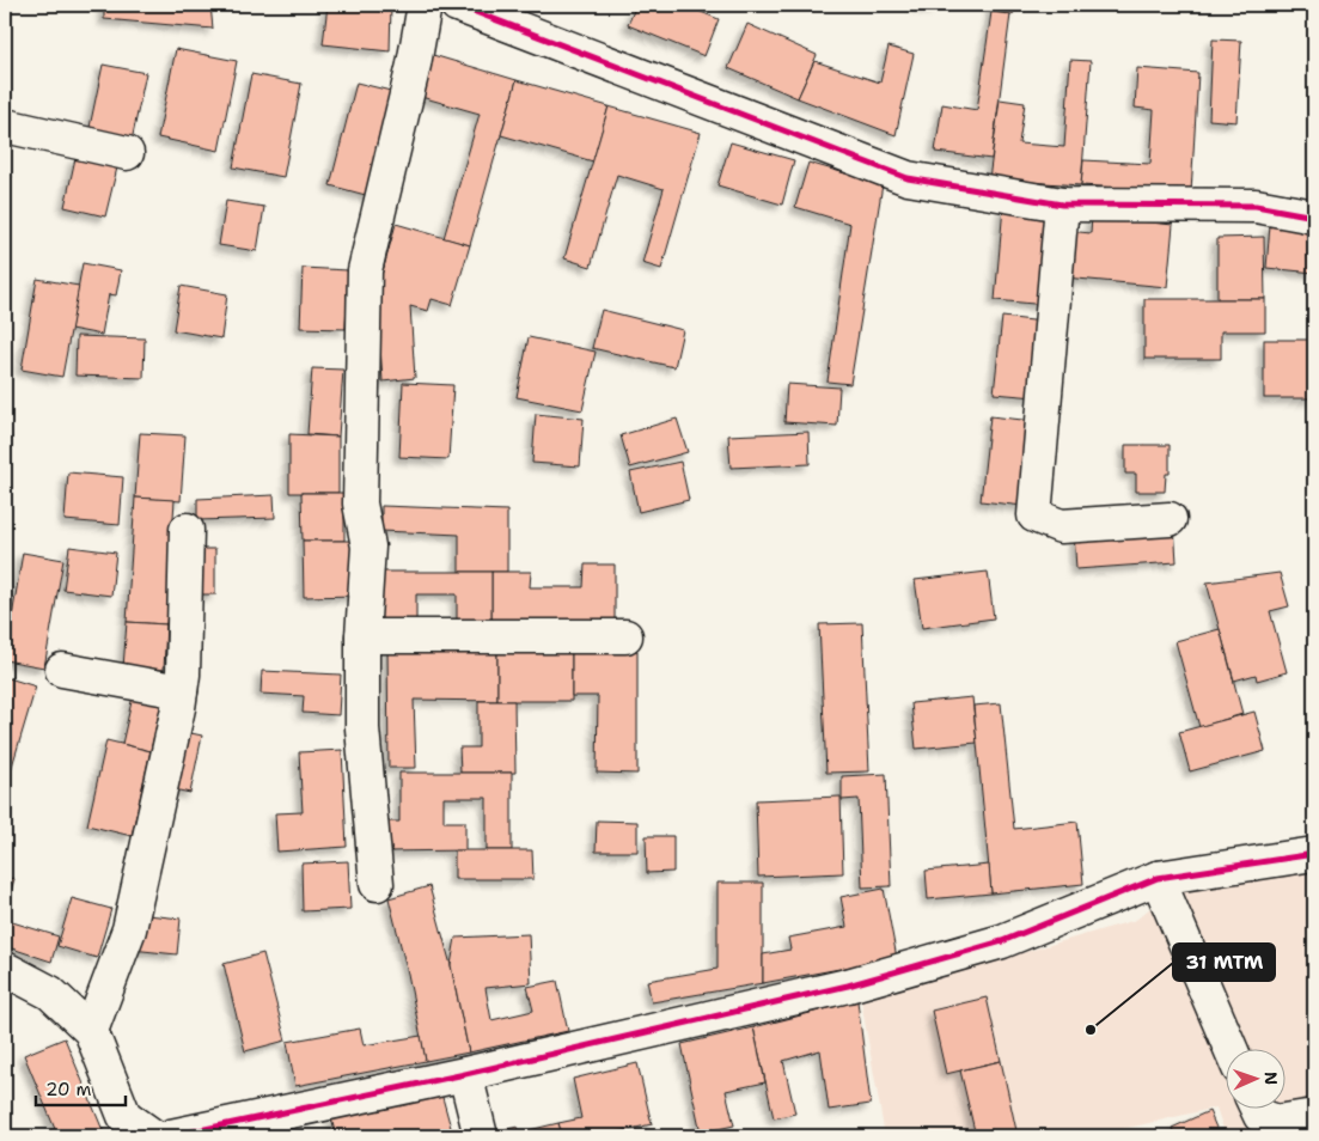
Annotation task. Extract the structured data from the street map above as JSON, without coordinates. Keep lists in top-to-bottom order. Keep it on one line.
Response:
{"places":["31 MTM"],"scale_bar":"20 m","north":"right"}
